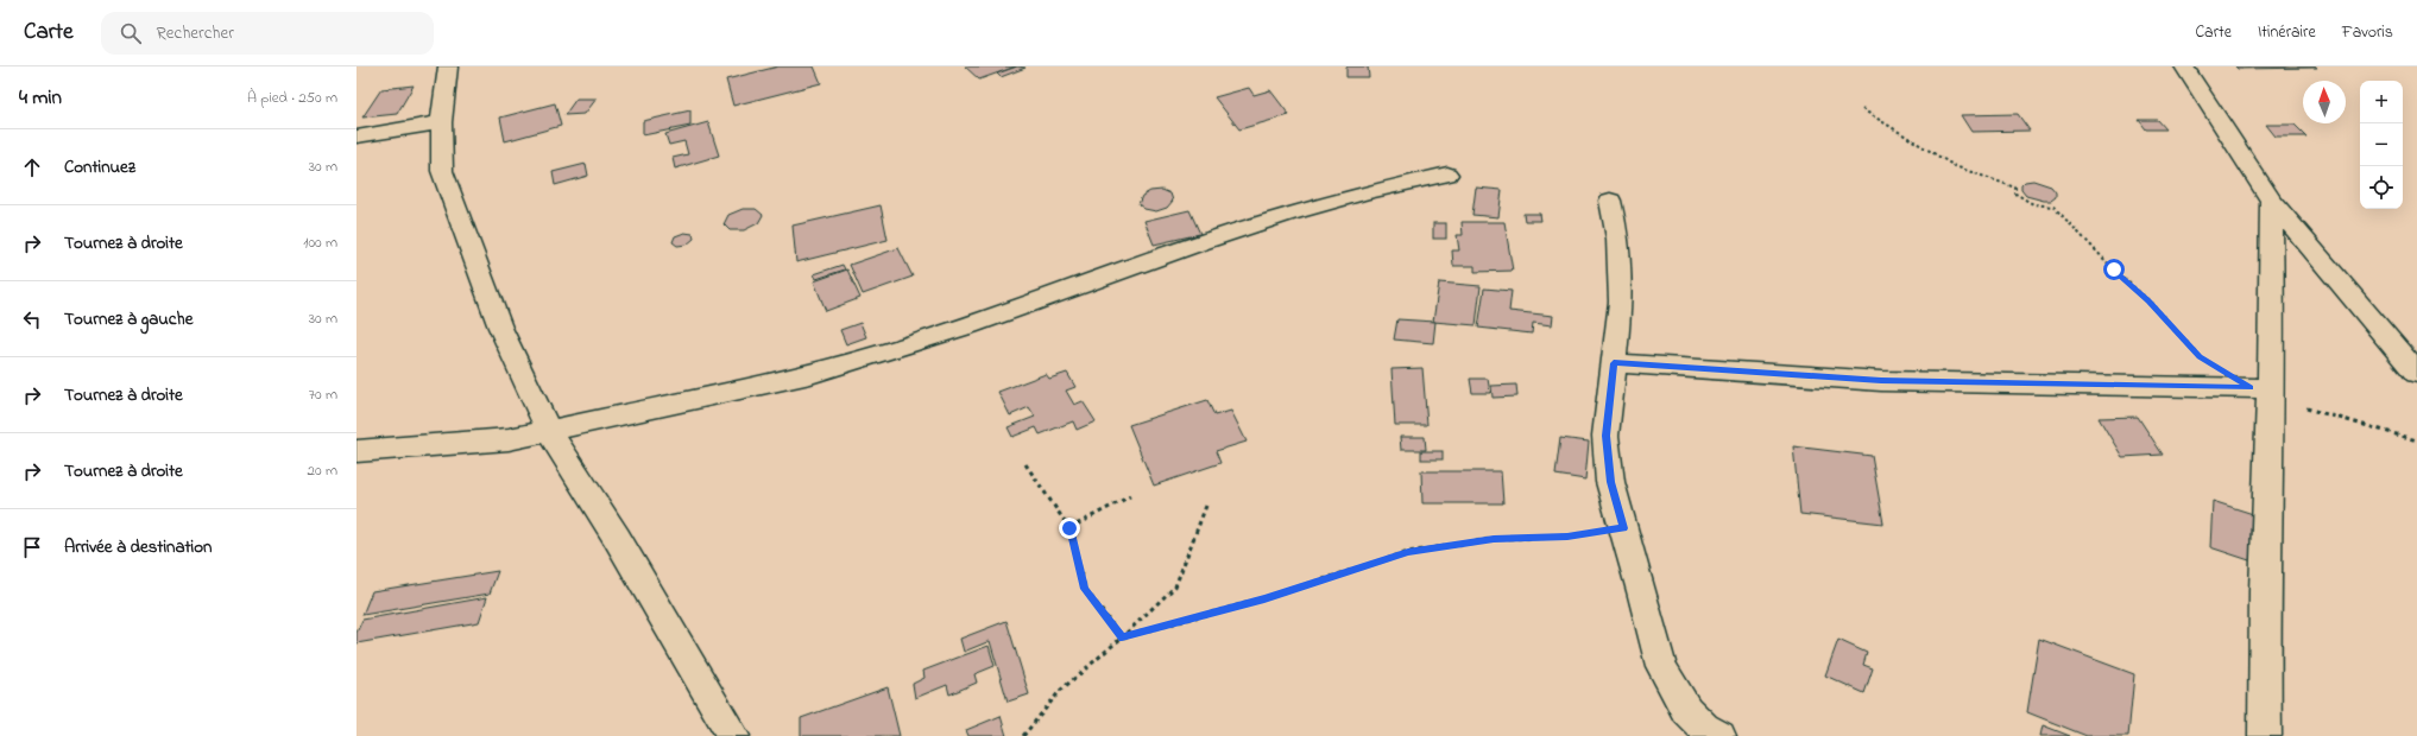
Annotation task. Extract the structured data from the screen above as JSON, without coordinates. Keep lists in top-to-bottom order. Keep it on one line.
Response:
{"north":"top","page":{"header":"Carte","search":"Rechercher","nav":["Carte","Itinéraire","Favoris"],"heading":["4 min","À pied · 250 m"],"map_buttons":["+","−"],"list":[["Continuez","30 m"],["Tournez à droite","100 m"],["Tournez à gauche","30 m"],["Tournez à droite","70 m"],["Tournez à droite","20 m"],"Arrivée à destination"]}}
